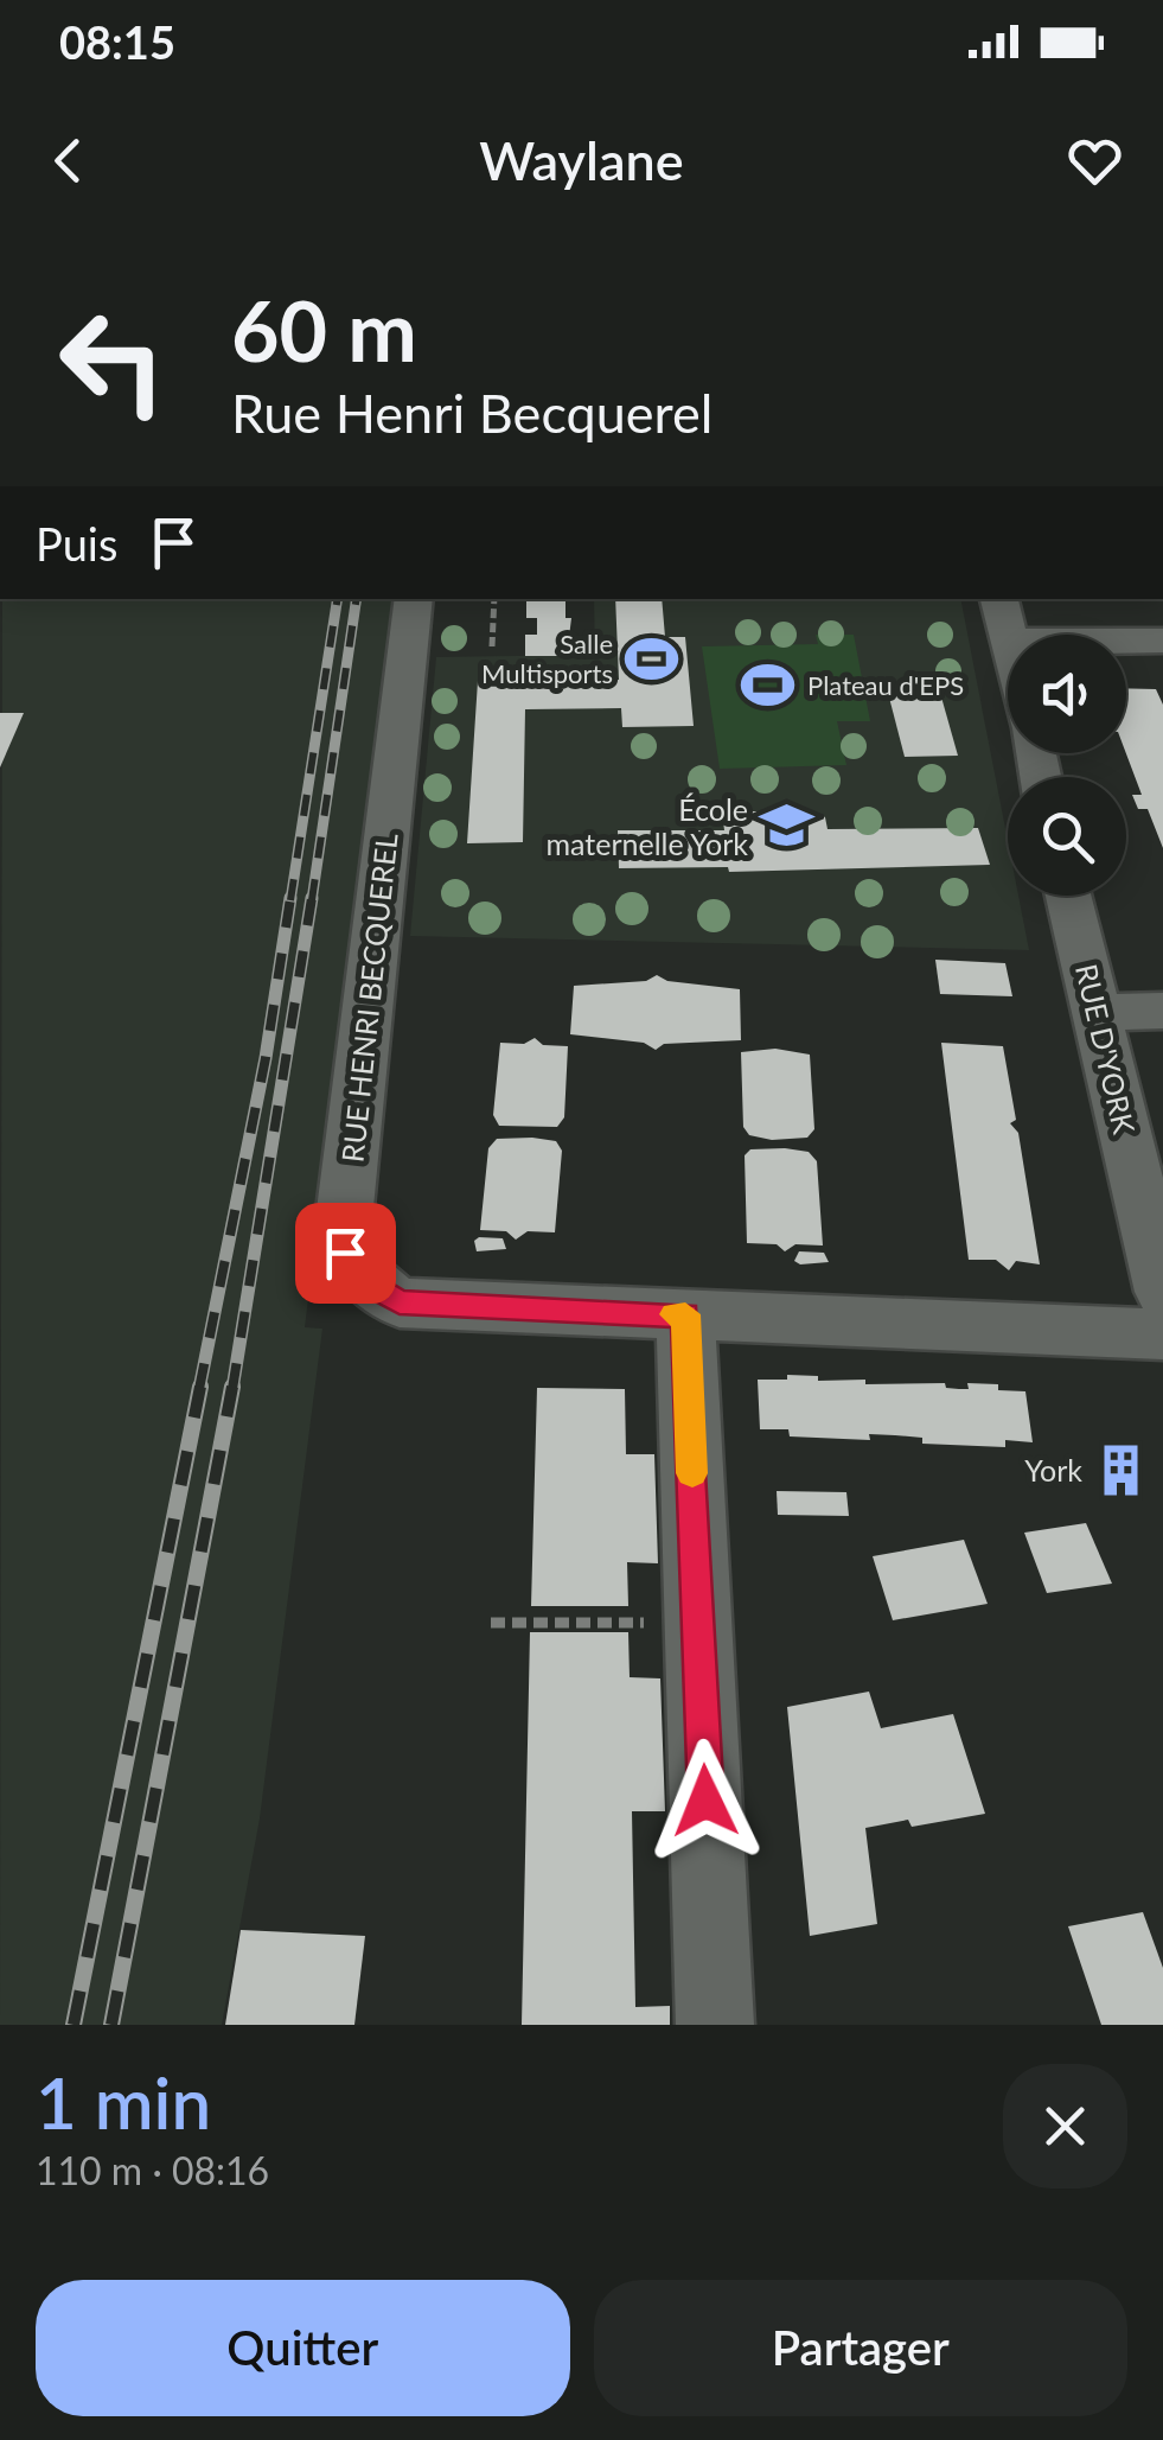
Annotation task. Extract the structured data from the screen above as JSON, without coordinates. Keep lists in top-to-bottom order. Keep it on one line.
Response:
{"streets":{"street":["RUE HENRI BECQUEREL","RUE D'YORK"]},"places":{"sports":["Salle Multisports","Plateau d'EPS"],"school or university":["École maternelle York"],"building":["York"]},"page":{"status":"08:15","header":"Waylane","turn":["60 m","Rue Henri Becquerel"],"then":"Puis","heading":["1 min","110 m · 08:16"],"buttons":["Quitter","Partager"]}}
